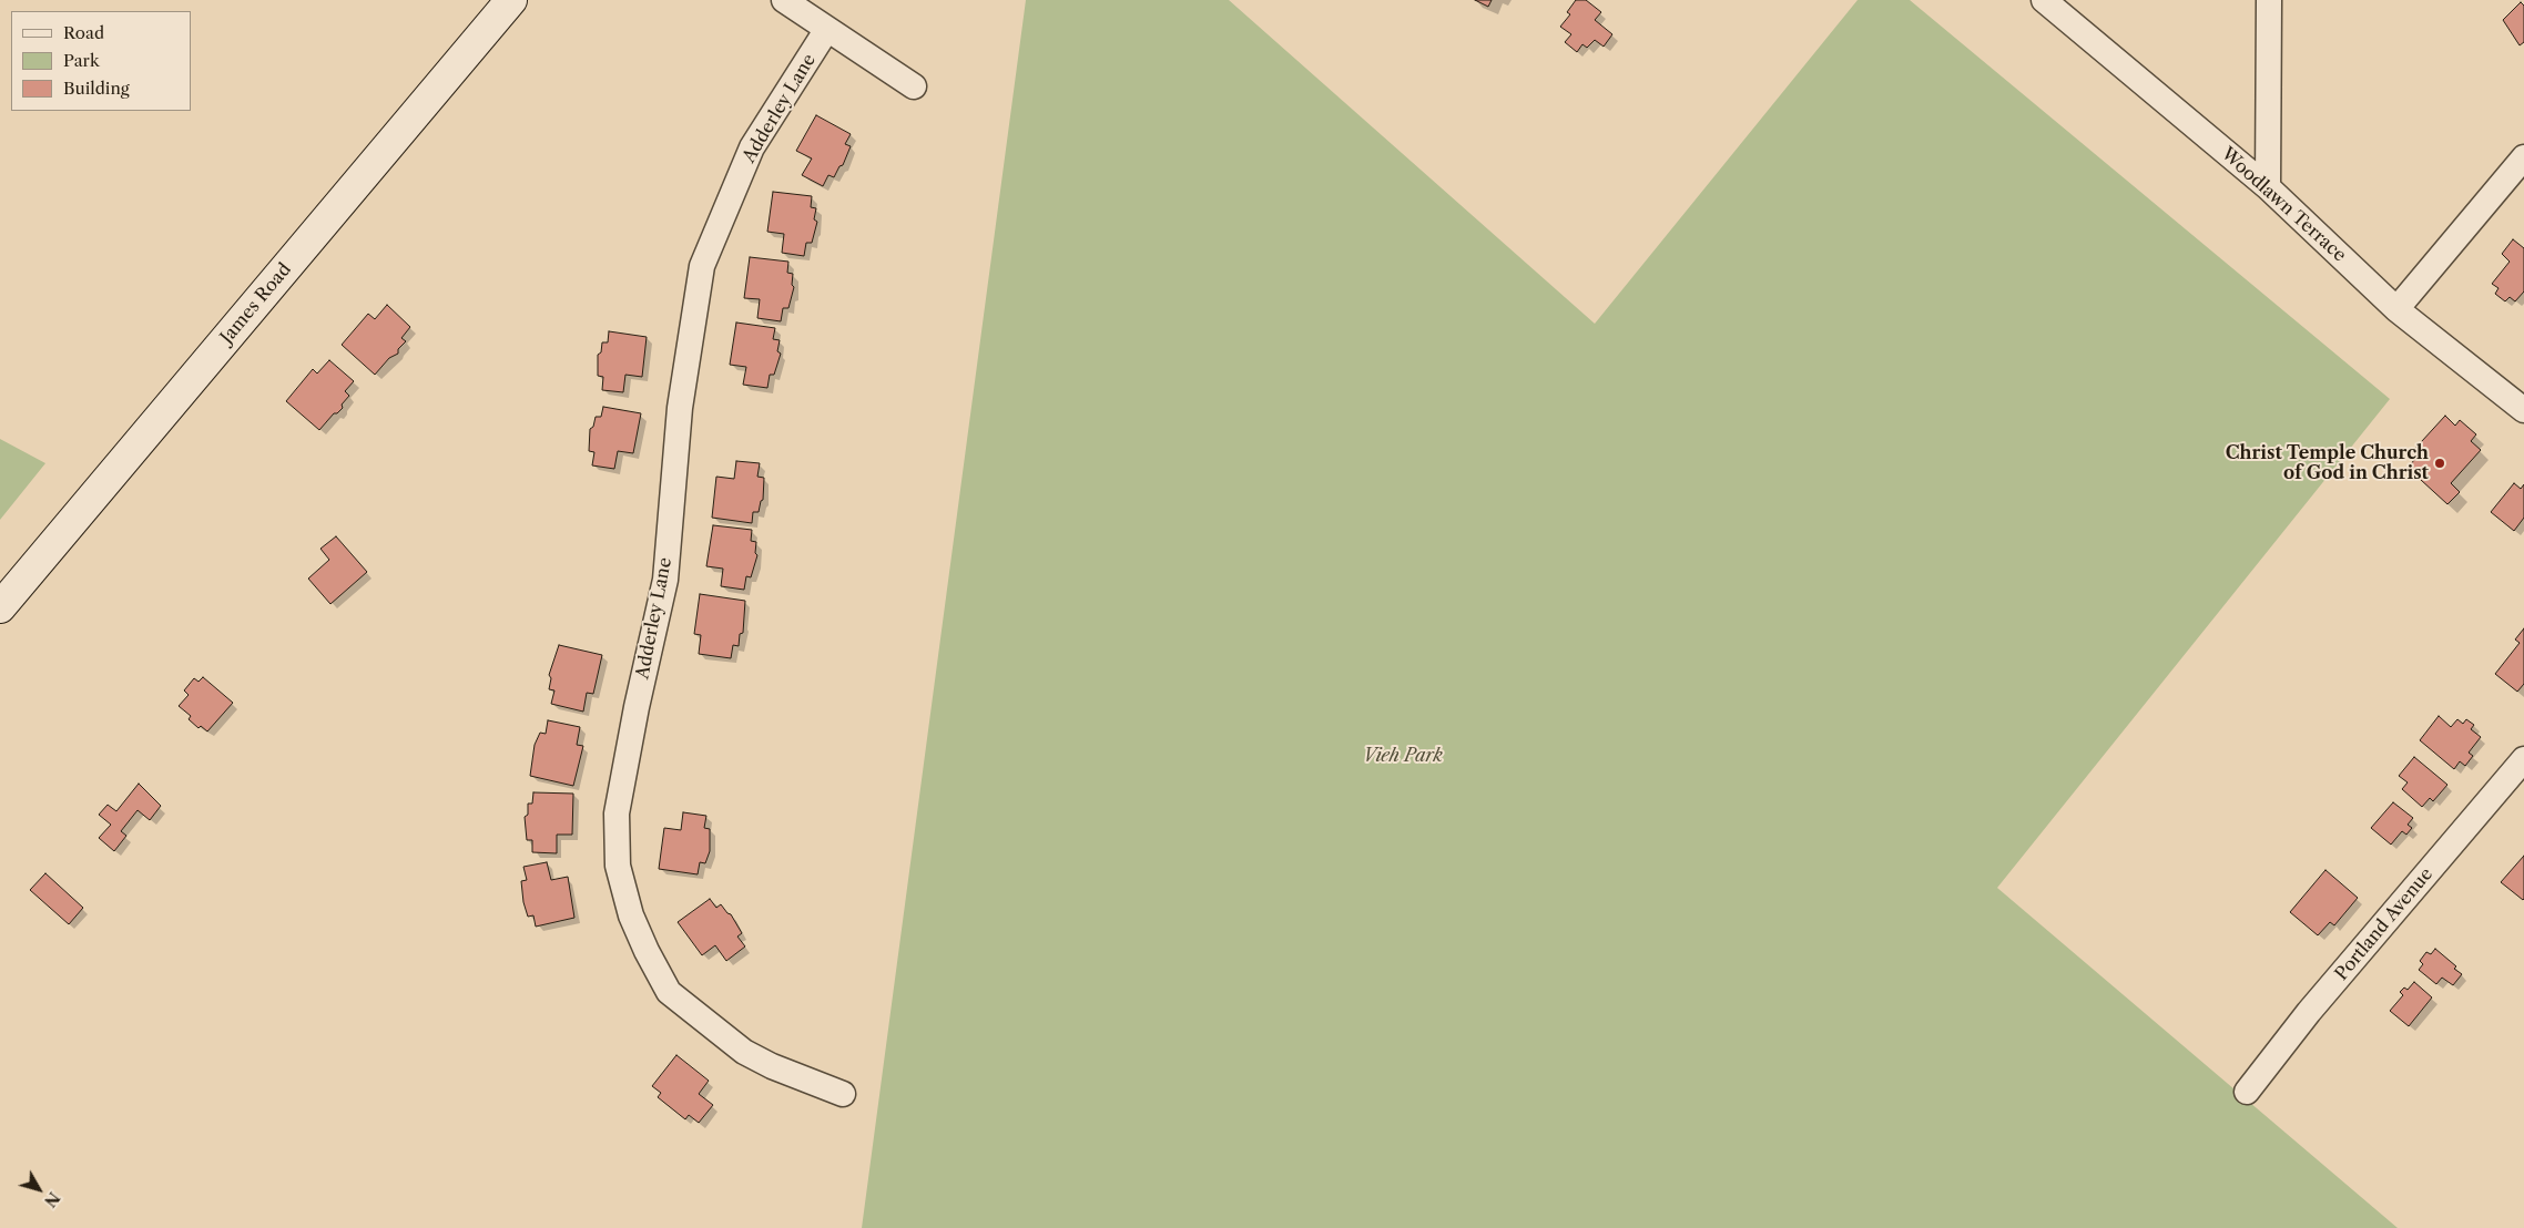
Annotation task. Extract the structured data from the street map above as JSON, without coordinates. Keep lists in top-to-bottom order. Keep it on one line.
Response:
{"streets":{"main road":["James Road"],"street":["Adderley Lane","Woodlawn Terrace","Portland Avenue"]},"parks":["Vieh Park"],"places":["Christ Temple Church of God in Christ"],"legend":["Road","Park","Building"],"north":"bottom right"}
